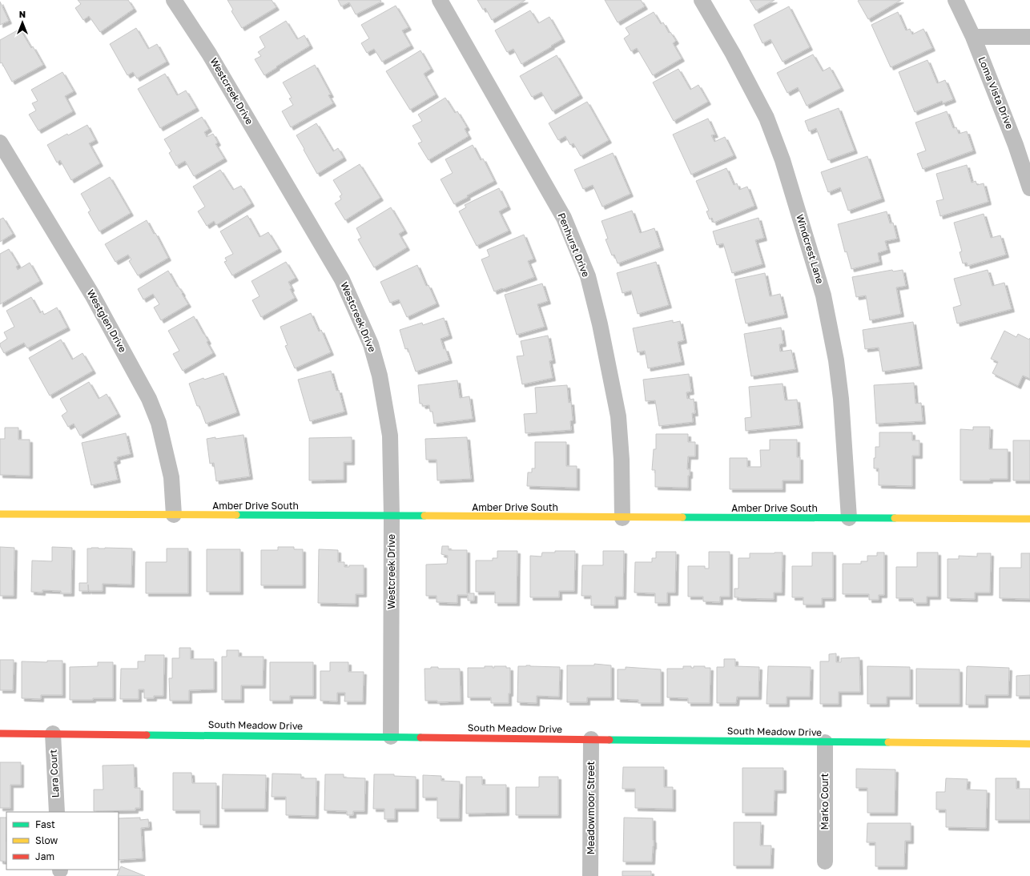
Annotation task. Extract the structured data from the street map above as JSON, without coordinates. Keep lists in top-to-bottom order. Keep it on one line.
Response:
{"streets":{"street":["Westcreek Drive","Loma Vista Drive","Penhurst Drive","Windcrest Lane","Westglen Drive","Amber Drive South","South Meadow Drive","Lara Court","Marko Court","Meadowmoor Street"]},"crossings":[["Westcreek Drive","Amber Drive South"],["Westcreek Drive","South Meadow Drive"],["Penhurst Drive","Amber Drive South"],["Windcrest Lane","Amber Drive South"],["Westglen Drive","Amber Drive South"],["South Meadow Drive","Lara Court"],["South Meadow Drive","Marko Court"],["South Meadow Drive","Meadowmoor Street"]],"legend":["Fast","Slow","Jam"],"north":"top"}
